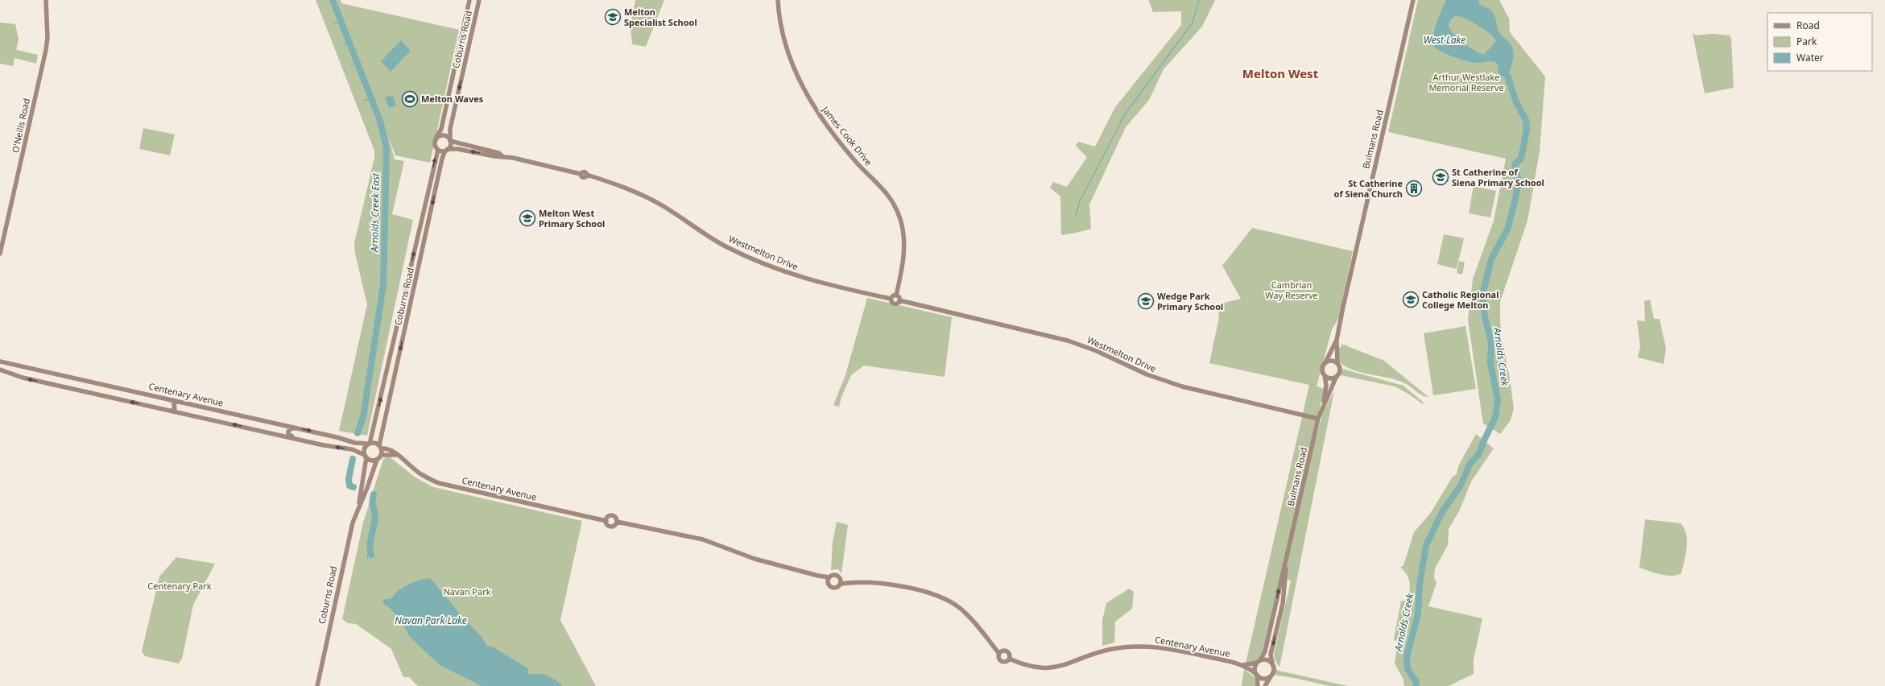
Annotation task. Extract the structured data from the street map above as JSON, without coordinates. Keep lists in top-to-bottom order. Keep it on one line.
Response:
{"streets":{"street":["Coburns Road","O'Neills Road","James Cook Drive","Bulmans Road","Westmelton Drive","Centenary Avenue"]},"crossings":[["Coburns Road","Centenary Avenue"],["Bulmans Road","Westmelton Drive"],["Bulmans Road","Centenary Avenue"]],"districts":["Melton West"],"water":["West Lake","Arnolds Creek East","Arnolds Creek","Navan Park Lake"],"parks":["Arthur Westlake Memorial Reserve","Cambrian Way Reserve","Centenary Park","Navan Park"],"places":{"school or university":["Melton Specialist School","St Catherine of Siena Primary School","Melton West Primary School","Catholic Regional College Melton","Wedge Park Primary School"],"sports":["Melton Waves"],"building":["St Catherine of Siena Church"]},"legend":["Road","Park","Water"]}
